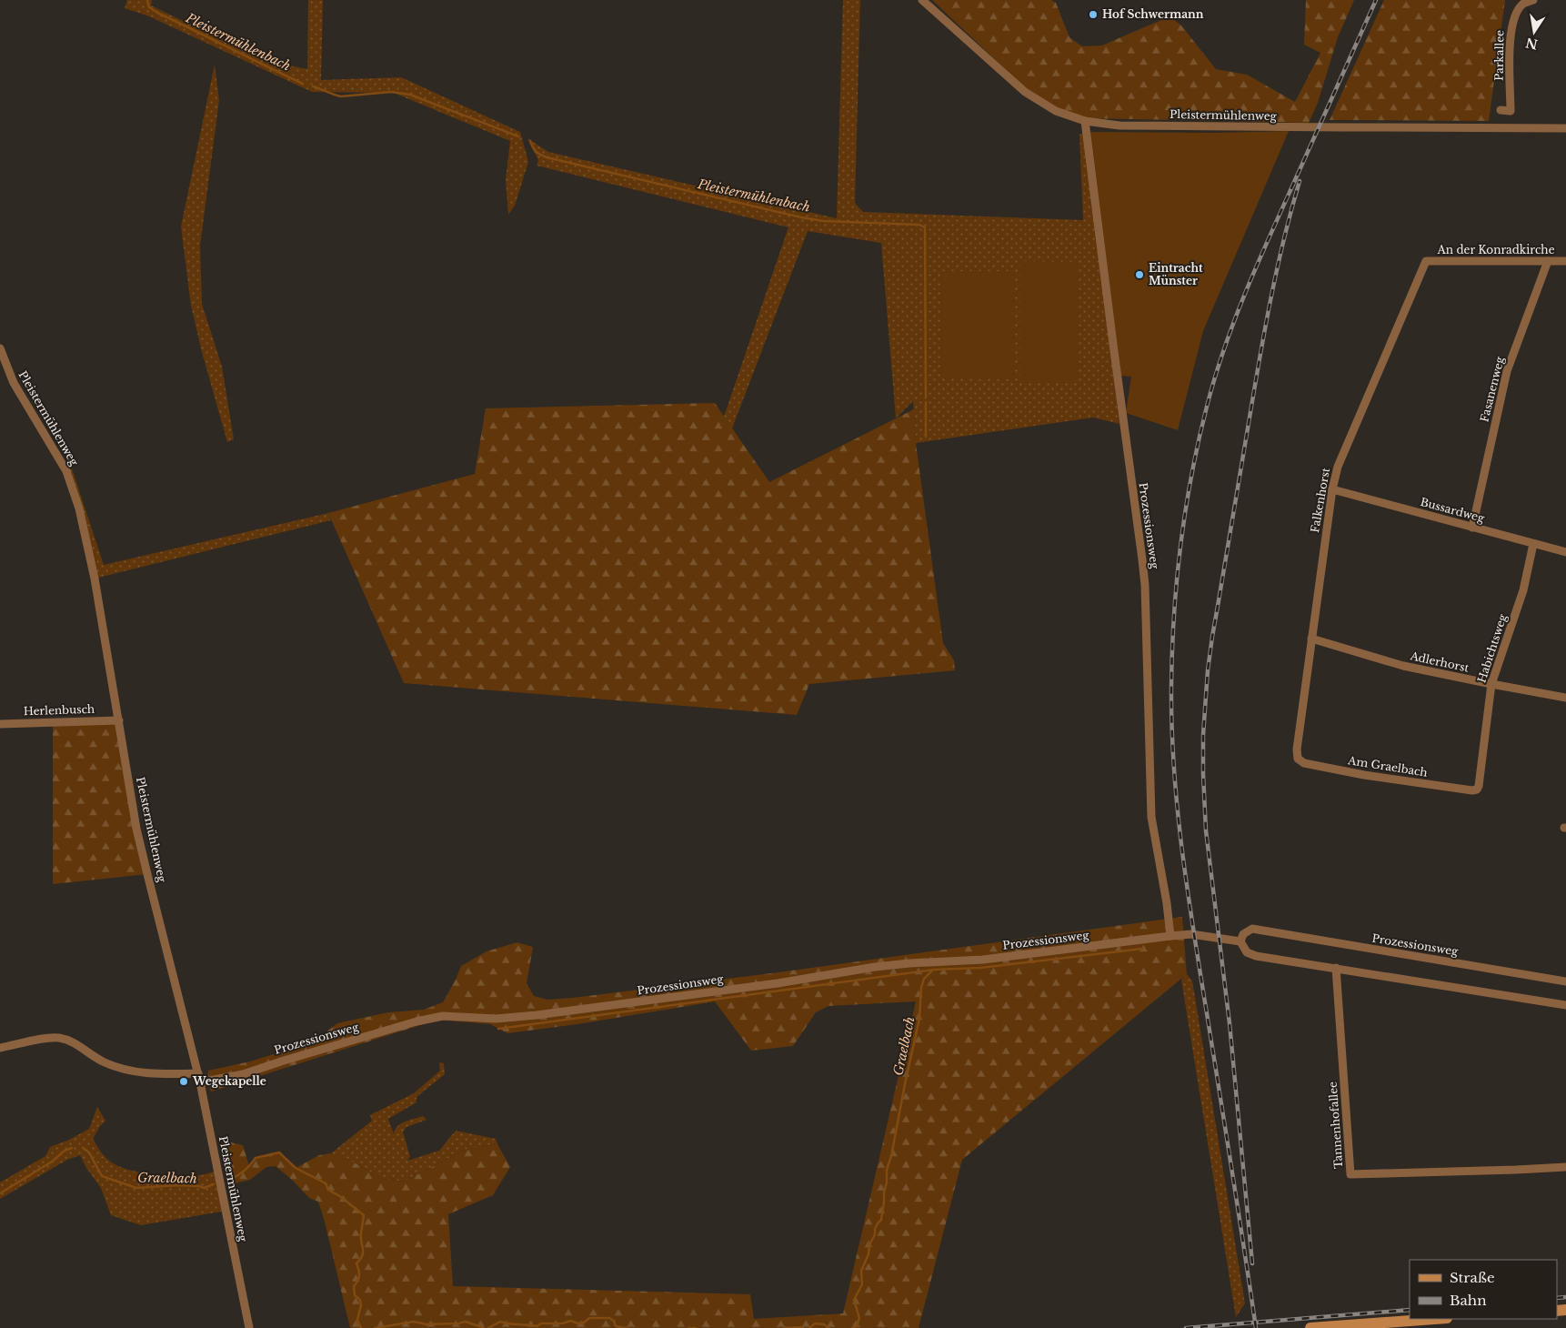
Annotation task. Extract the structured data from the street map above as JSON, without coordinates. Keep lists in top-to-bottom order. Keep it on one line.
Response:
{"streets":{"street":["Parkallee","Pleistermühlenweg","An der Konradkirche","Fasanenweg","Falkenhorst","Bussardweg","Prozessionsweg","Habichtsweg","Adlerhorst","Herlenbusch","Am Graelbach","Tannenhofallee"]},"crossings":[["Pleistermühlenweg","Prozessionsweg"],["Pleistermühlenweg","Herlenbusch"],["An der Konradkirche","Fasanenweg"],["An der Konradkirche","Falkenhorst"],["Fasanenweg","Bussardweg"],["Falkenhorst","Bussardweg"],["Falkenhorst","Adlerhorst"],["Falkenhorst","Am Graelbach"],["Bussardweg","Habichtsweg"],["Habichtsweg","Adlerhorst"],["Habichtsweg","Am Graelbach"]],"water":["Pleistermühlenbach","Graelbach"],"places":["Hof Schwermann","Eintracht Münster","Wegekapelle"],"legend":["Straße","Bahn"],"north":"bottom"}
